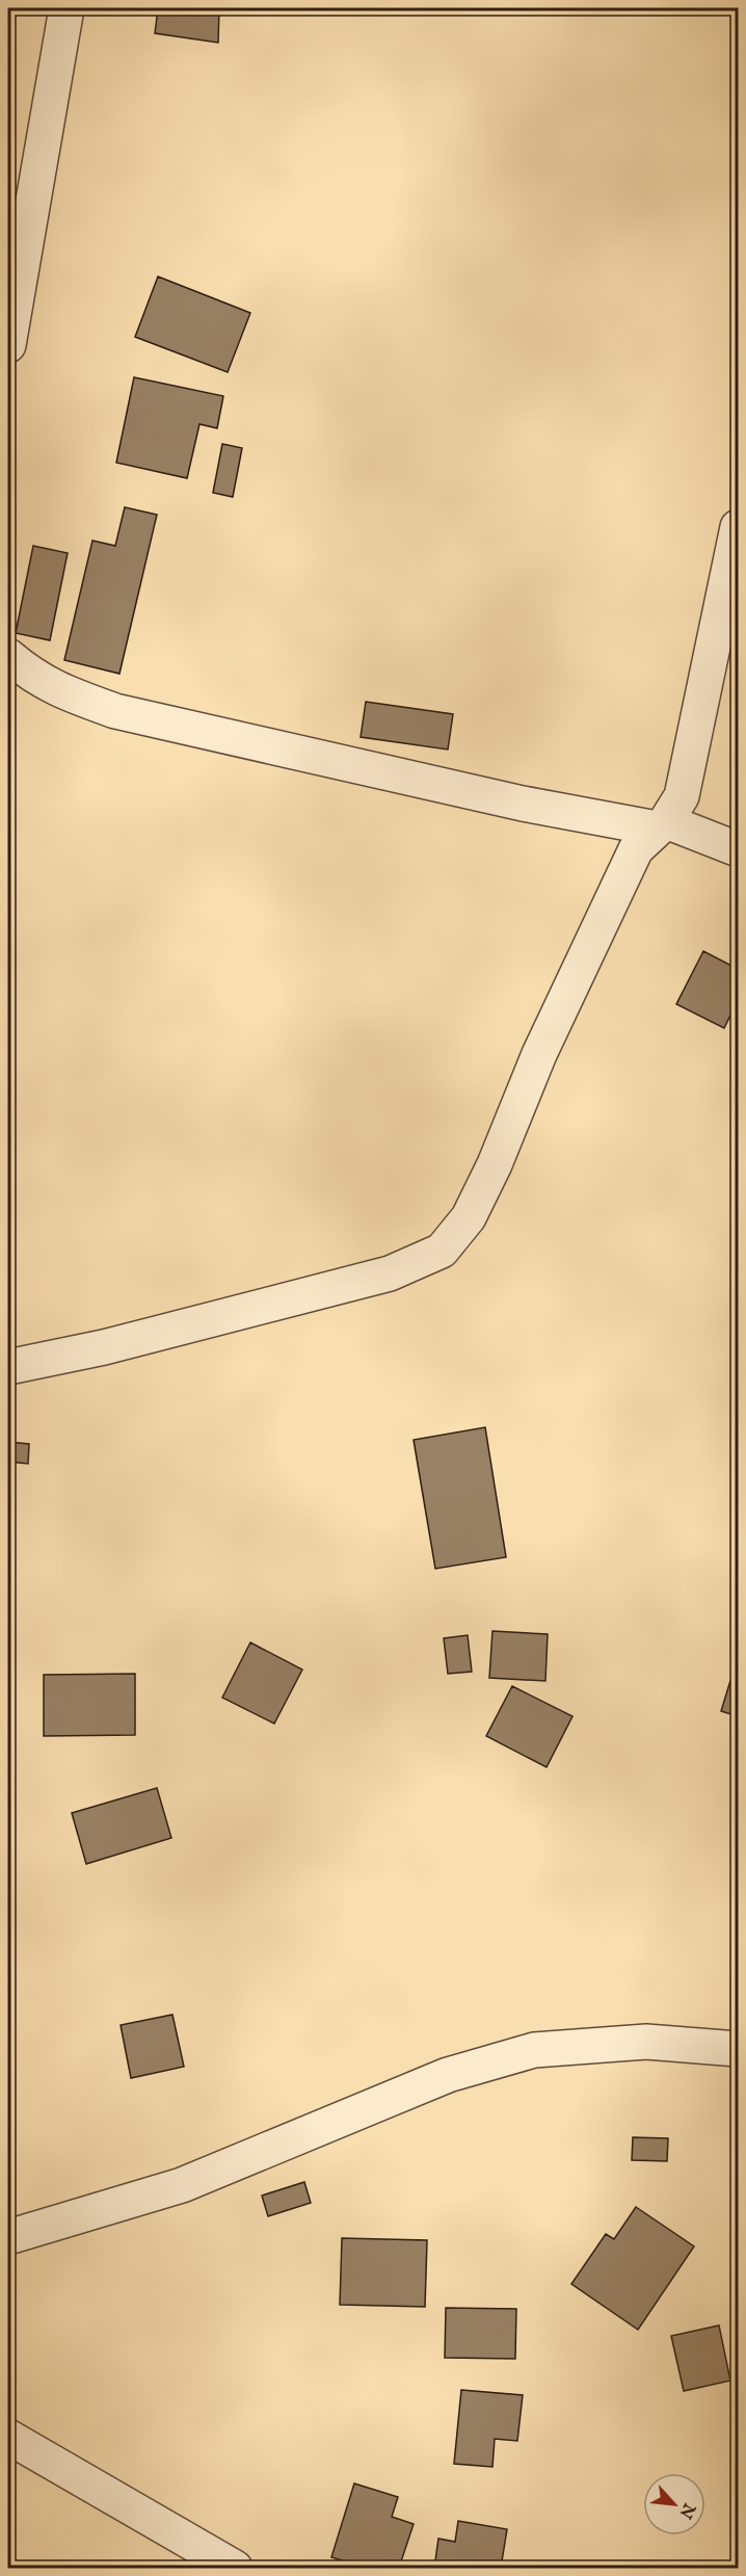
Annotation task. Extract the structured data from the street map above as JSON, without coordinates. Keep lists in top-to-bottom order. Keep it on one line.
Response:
{"north":"bottom right"}
